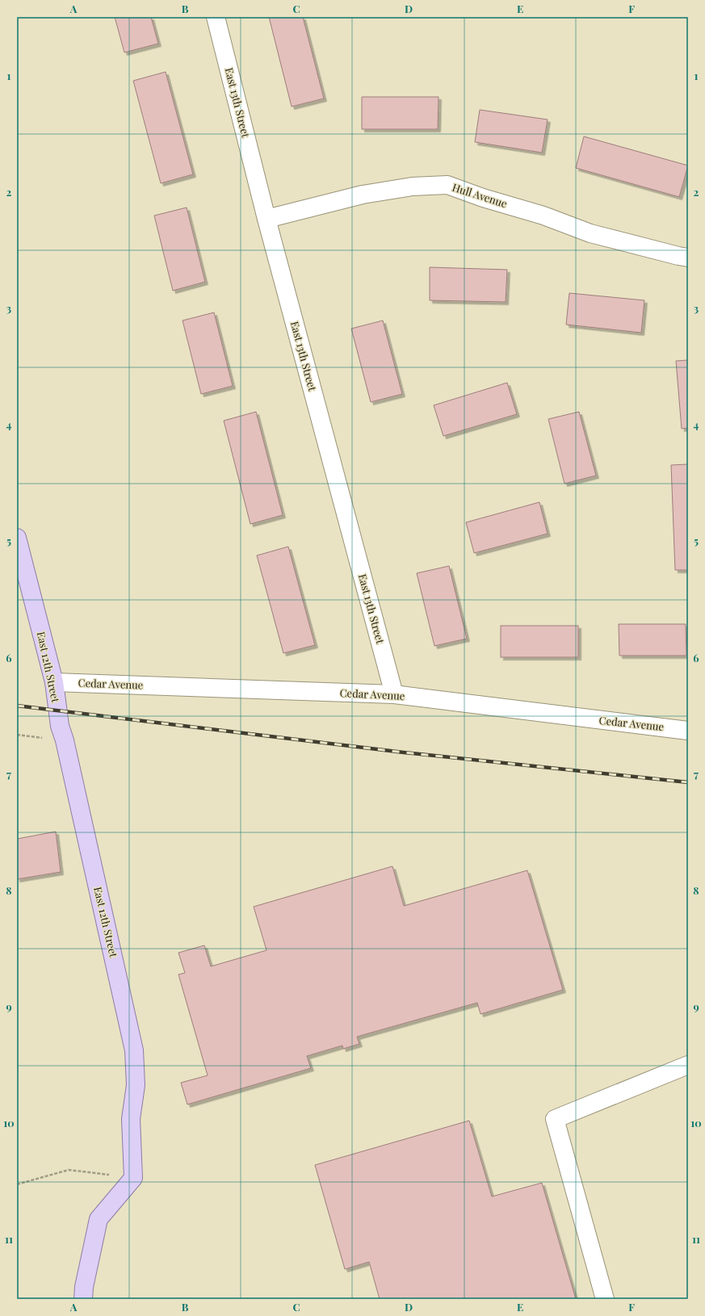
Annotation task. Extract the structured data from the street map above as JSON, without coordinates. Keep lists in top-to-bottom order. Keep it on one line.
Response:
{"streets":{"main road":["East 12th Street"],"street":["East 13th Street","Hull Avenue","Cedar Avenue"]},"crossings":[["East 13th Street","Hull Avenue"],["East 13th Street","Cedar Avenue"],["East 12th Street","Cedar Avenue"]],"grid":{"columns":["A","B","C","D","E","F"],"rows":["1","2","3","4","5","6","7","8","9","10","11"]}}
